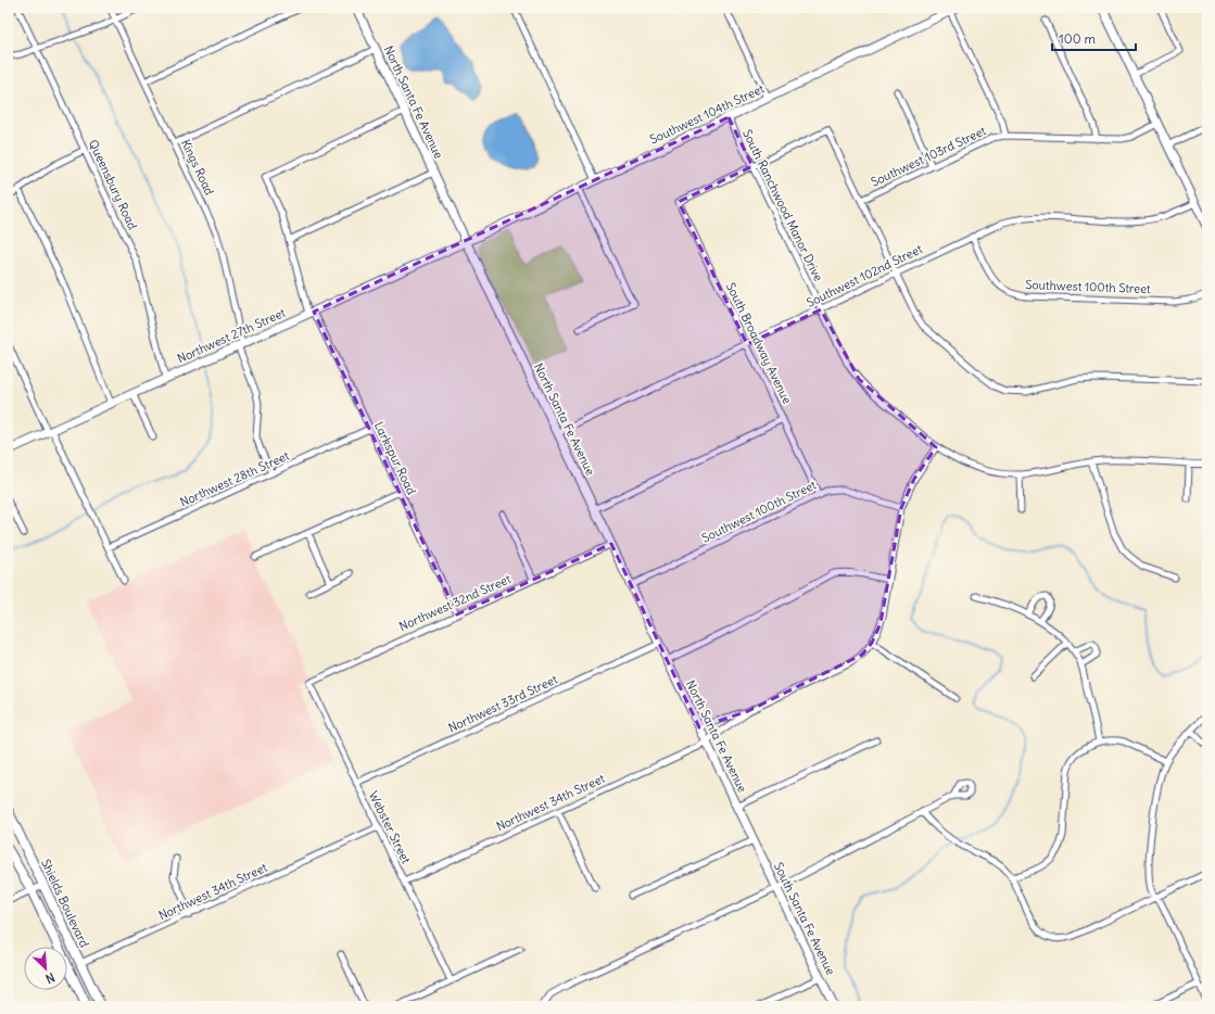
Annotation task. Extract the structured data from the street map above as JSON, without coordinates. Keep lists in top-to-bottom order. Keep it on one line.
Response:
{"streets":{"main road":["North Santa Fe Avenue","Southwest 104th Street","Northwest 27th Street","Shields Boulevard","South Santa Fe Avenue"],"street":["Southwest 103rd Street","Kings Road","Queensbury Road","South Ranchwood Manor Drive","Southwest 102nd Street","Southwest 100th Street","South Broadway Avenue","Larkspur Road","Northwest 28th Street","Northwest 32nd Street","Northwest 33rd Street","Northwest 34th Street","Webster Street"]},"crossings":[["North Santa Fe Avenue","Southwest 104th Street"],["North Santa Fe Avenue","Southwest 102nd Street"],["North Santa Fe Avenue","Southwest 100th Street"],["North Santa Fe Avenue","Northwest 27th Street"],["North Santa Fe Avenue","Larkspur Road"],["North Santa Fe Avenue","Northwest 32nd Street"],["North Santa Fe Avenue","Northwest 33rd Street"],["North Santa Fe Avenue","Northwest 34th Street"],["North Santa Fe Avenue","South Santa Fe Avenue"],["Southwest 104th Street","South Ranchwood Manor Drive"],["Southwest 104th Street","Northwest 27th Street"],["Kings Road","Northwest 27th Street"],["Kings Road","Northwest 28th Street"],["Queensbury Road","Northwest 27th Street"],["South Ranchwood Manor Drive","Southwest 102nd Street"],["South Ranchwood Manor Drive","South Broadway Avenue"],["Southwest 102nd Street","Southwest 100th Street"],["Southwest 102nd Street","South Broadway Avenue"],["Southwest 100th Street","South Broadway Avenue"],["Northwest 27th Street","Larkspur Road"],["Larkspur Road","Northwest 28th Street"],["Larkspur Road","Northwest 32nd Street"],["Northwest 32nd Street","Webster Street"],["Northwest 33rd Street","Webster Street"],["Northwest 34th Street","Webster Street"],["Northwest 34th Street","Shields Boulevard"]],"scale_bar":"100 m","north":"bottom right"}
